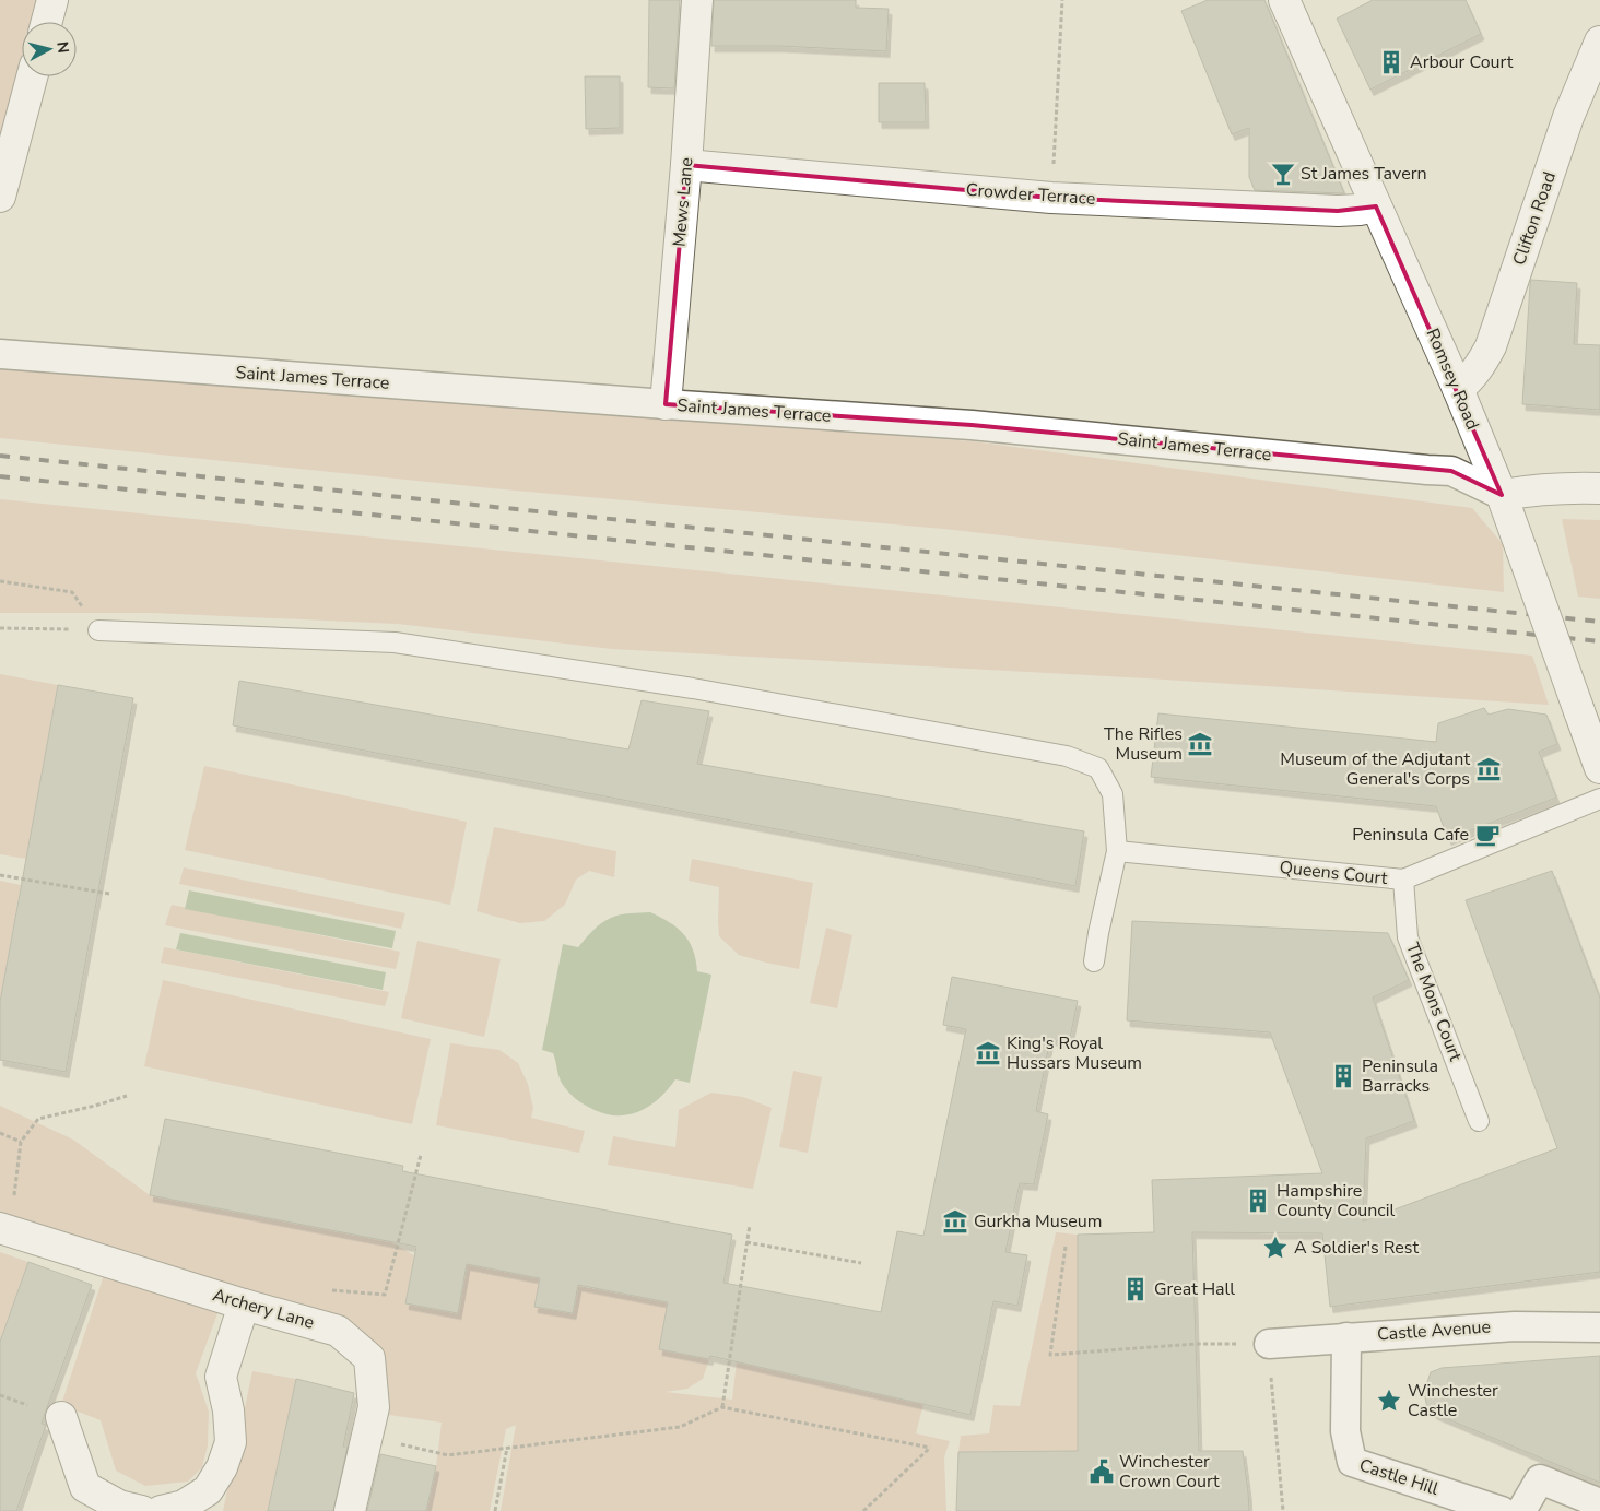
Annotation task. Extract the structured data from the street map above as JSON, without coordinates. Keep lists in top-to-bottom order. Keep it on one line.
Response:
{"streets":{"street":["Crowder Terrace","Mews Lane","Clifton Road","Saint James Terrace","Romsey Road","Archery Lane","Castle Avenue","Castle Hill"],"lane":["Queens Court","The Mons Court"]},"crossings":[["Crowder Terrace","Mews Lane"],["Crowder Terrace","Romsey Road"],["Mews Lane","Saint James Terrace"],["Clifton Road","Romsey Road"],["Saint James Terrace","Romsey Road"],["Queens Court","The Mons Court"],["Castle Avenue","Castle Hill"]],"places":{"building":["Arbour Court","Peninsula Barracks","Hampshire County Council","Great Hall"],"bar":["St James Tavern"],"museum":["The Rifles Museum","Museum of the Adjutant General's Corps","King's Royal Hussars Museum","Gurkha Museum"],"cafe":["Peninsula Cafe"],"place":["A Soldier's Rest","Winchester Castle"],"public building":["Winchester Crown Court"]},"north":"right"}
